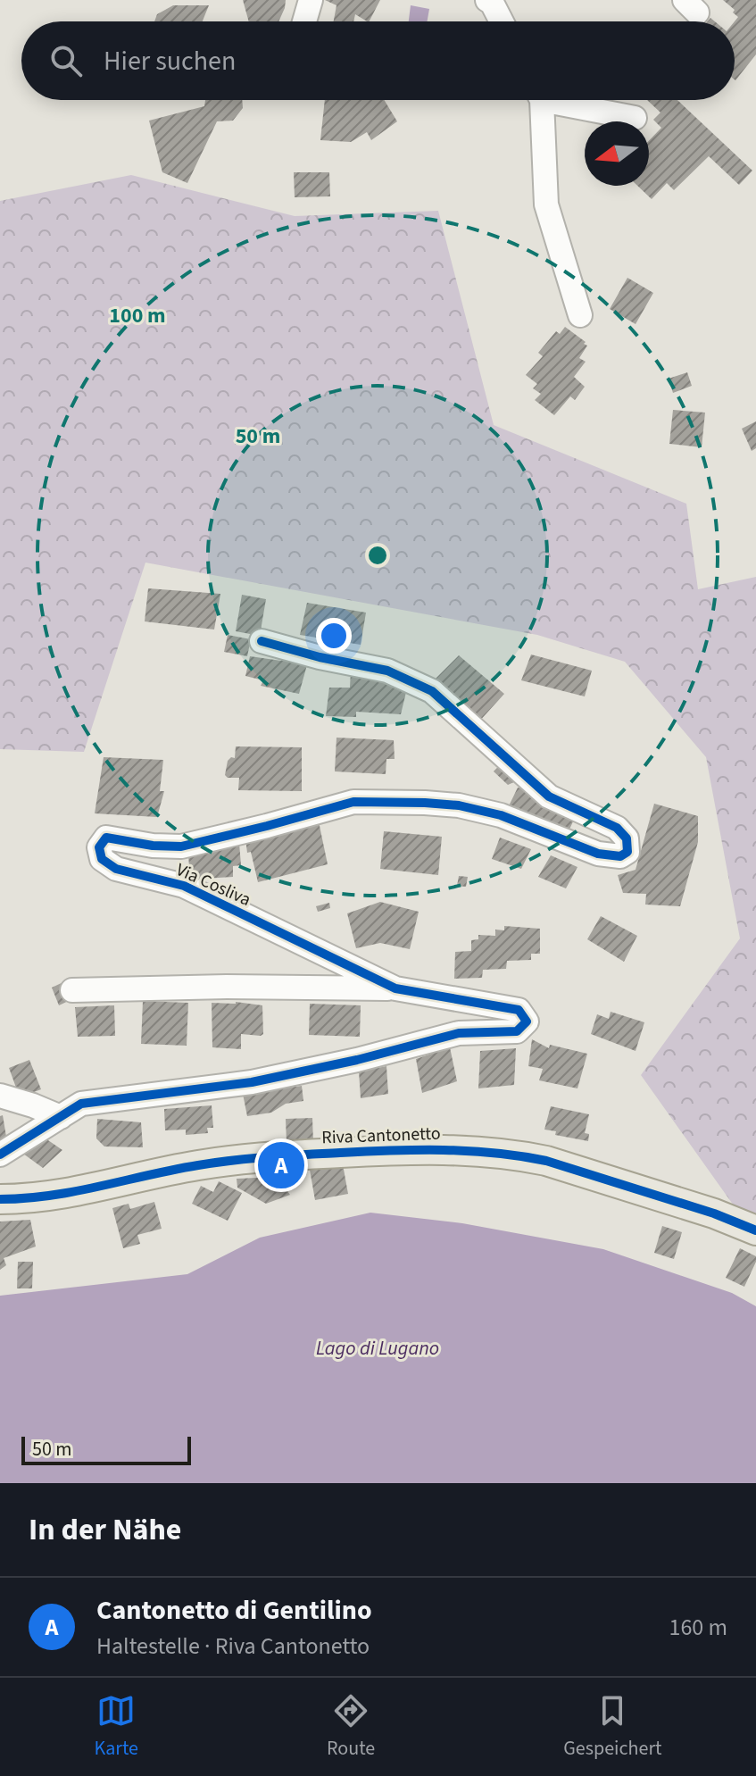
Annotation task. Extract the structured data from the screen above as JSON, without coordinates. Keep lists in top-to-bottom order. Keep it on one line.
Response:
{"streets":{"main road":["Riva Cantonetto"],"street":["Via Cosliva"]},"water":["Lago di Lugano"],"scale_bar":"50 m","north":"left","page":{"search":"Hier suchen","pins":"A","scale":"50 m","heading":"In der Nähe","list":[{"mark":"A","name":"Cantonetto di Gentilino","note":"Haltestelle · Riva Cantonetto","value":"160 m"}],"nav":["Karte","Route","Gespeichert"]},"rings":["100 m","50 m"]}
